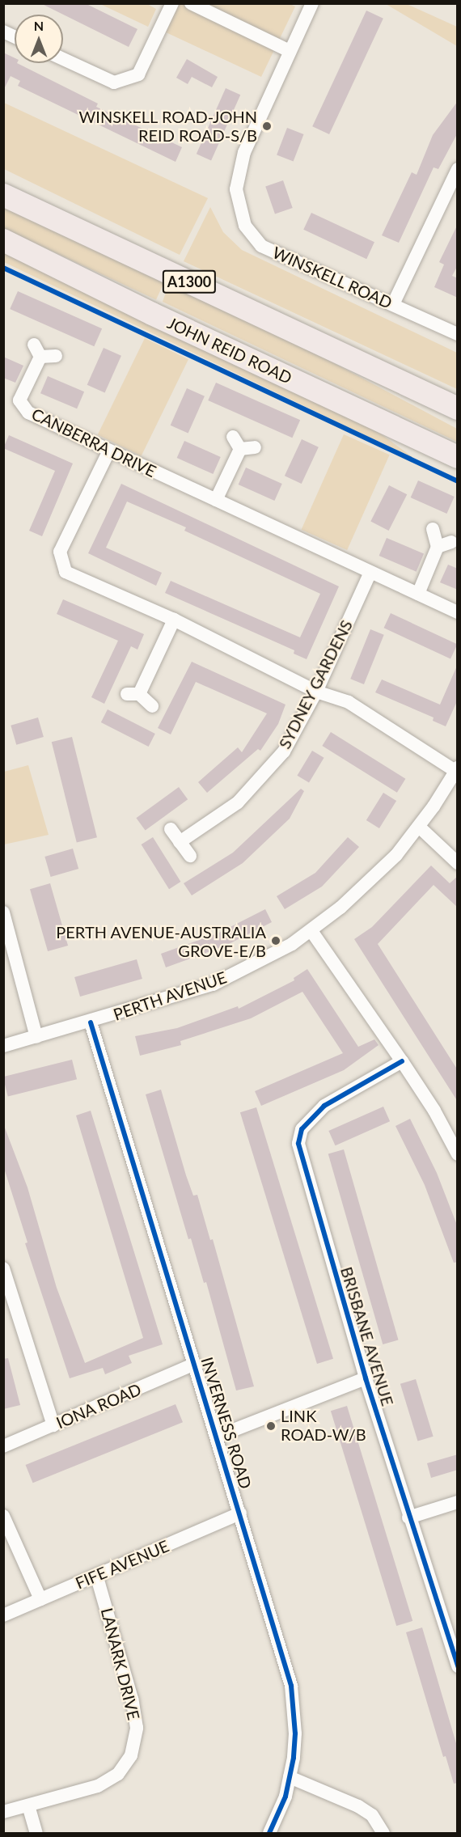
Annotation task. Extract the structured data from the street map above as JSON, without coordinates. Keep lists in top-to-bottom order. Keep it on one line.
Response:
{"streets":{"highway":["A1300","JOHN REID ROAD"],"street":["WINSKELL ROAD","CANBERRA DRIVE","SYDNEY GARDENS","PERTH AVENUE","BRISBANE AVENUE","IONA ROAD","INVERNESS ROAD","FIFE AVENUE","LANARK DRIVE"]},"crossings":[["CANBERRA DRIVE","SYDNEY GARDENS"],["PERTH AVENUE","INVERNESS ROAD"],["IONA ROAD","INVERNESS ROAD"],["INVERNESS ROAD","FIFE AVENUE"],["FIFE AVENUE","LANARK DRIVE"]],"places":["WINSKELL ROAD-JOHN REID ROAD-S/B","PERTH AVENUE-AUSTRALIA GROVE-E/B","LINK ROAD-W/B"],"north":"top"}
